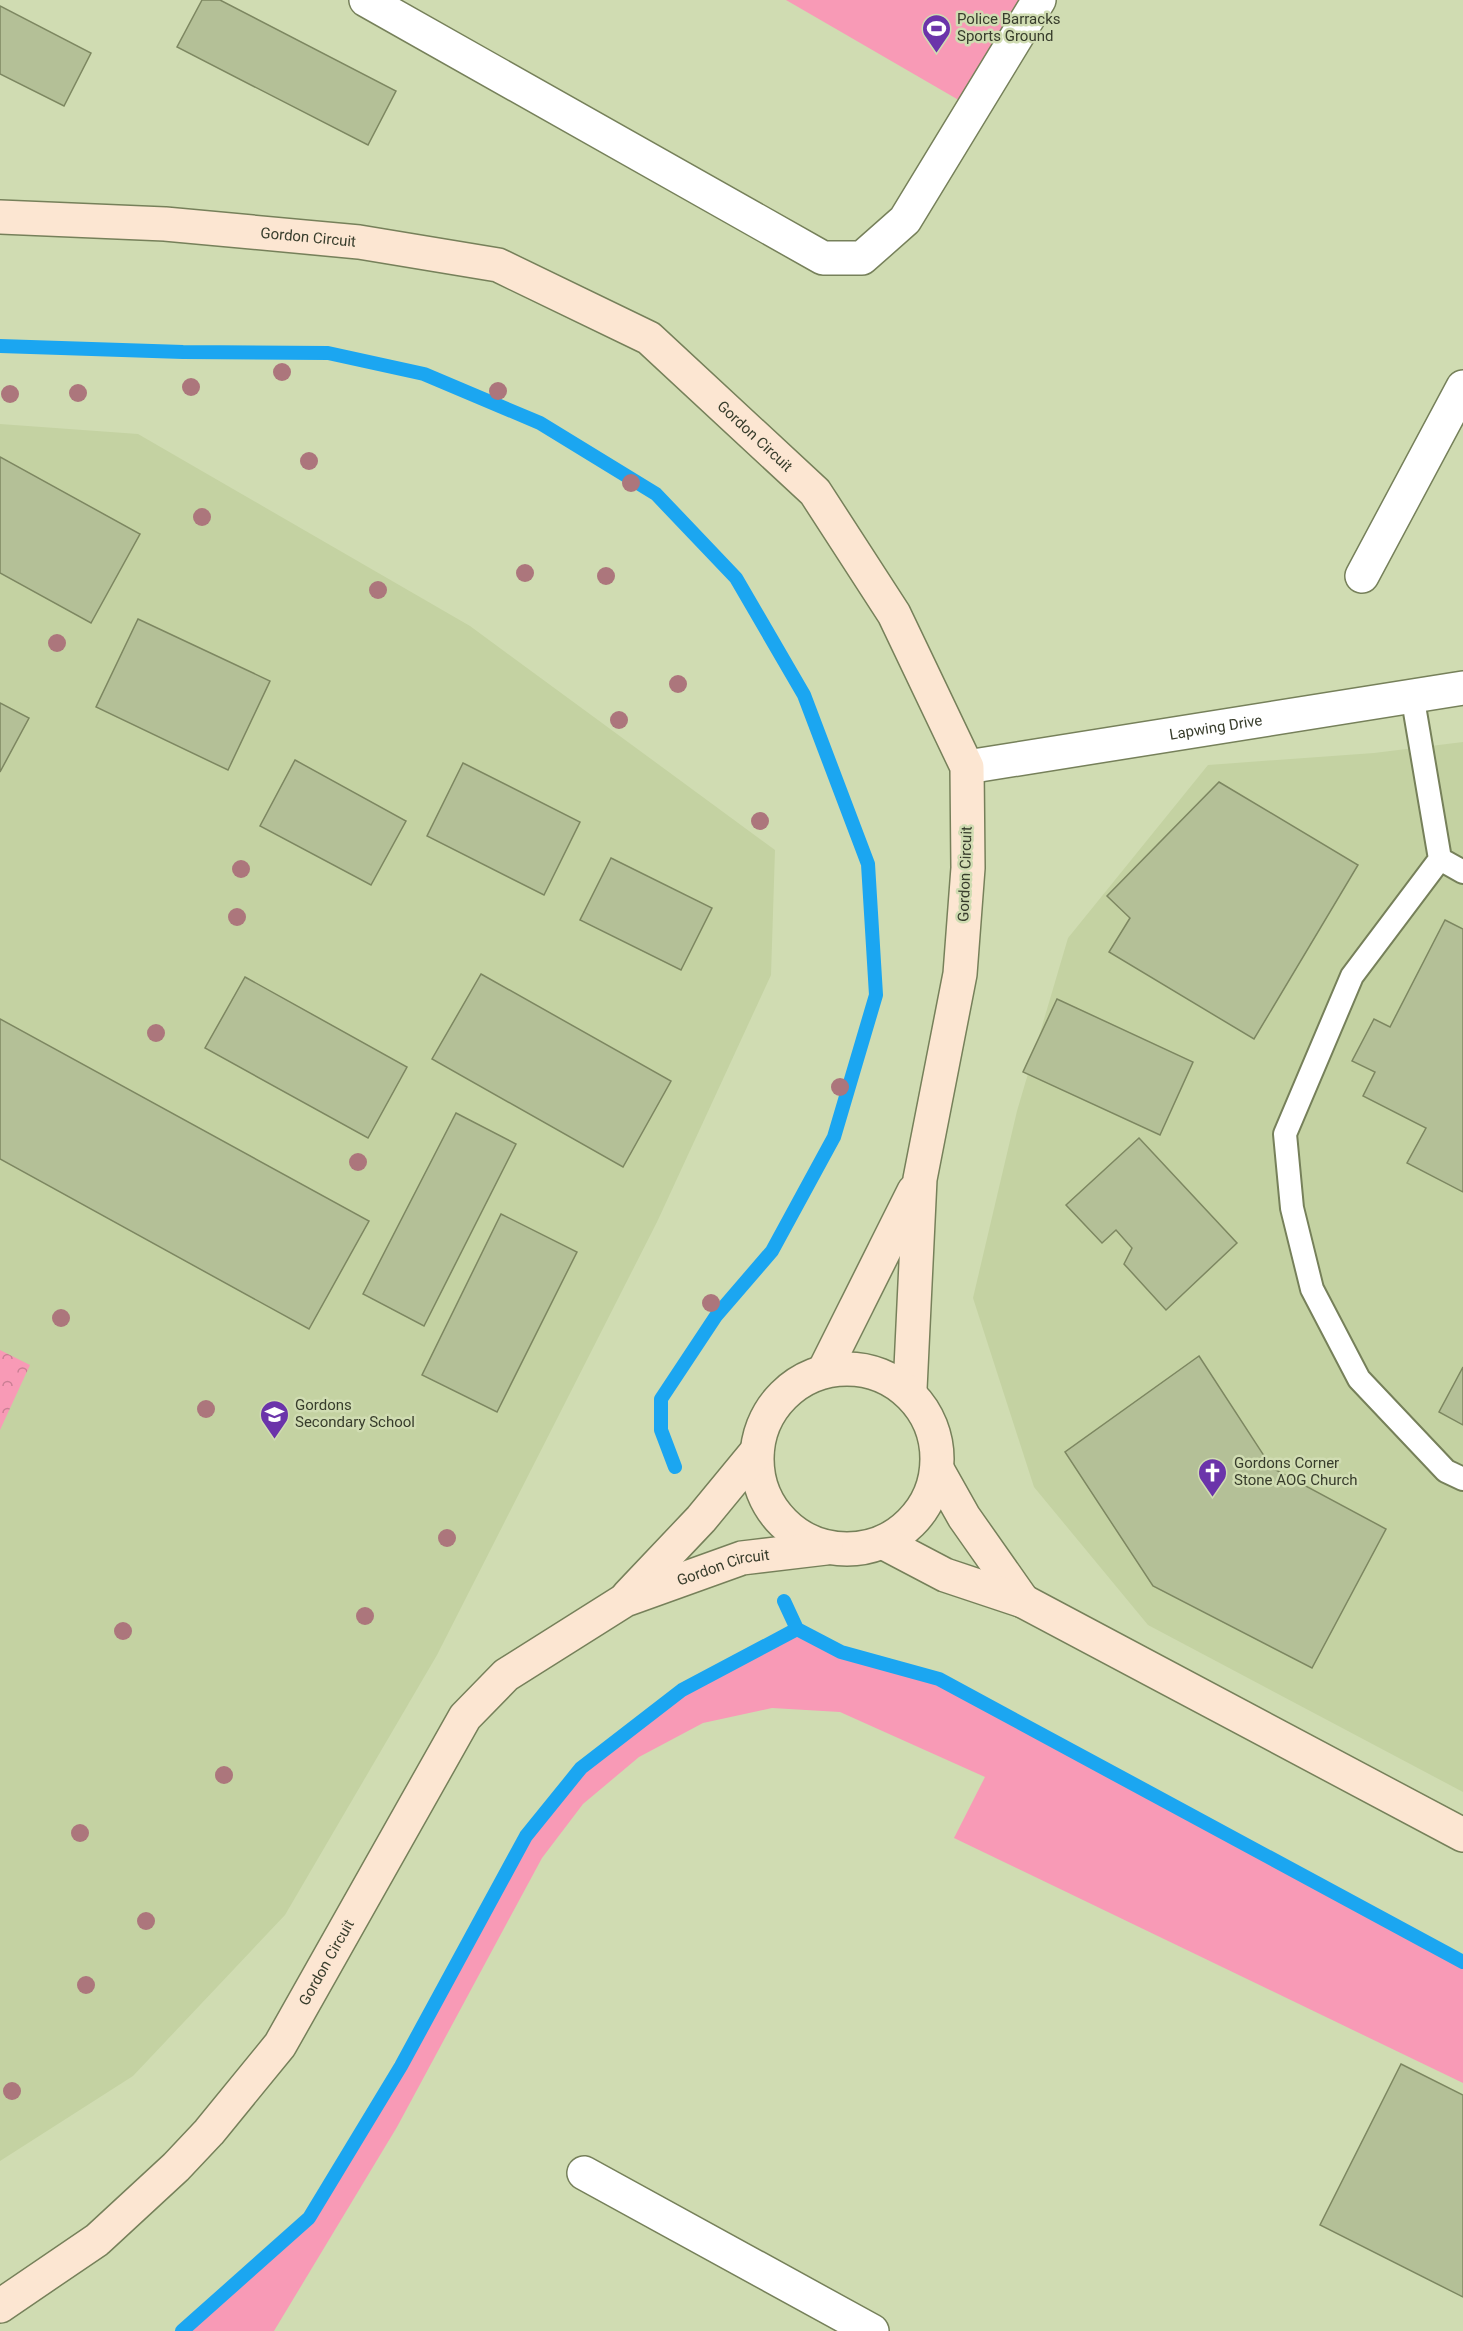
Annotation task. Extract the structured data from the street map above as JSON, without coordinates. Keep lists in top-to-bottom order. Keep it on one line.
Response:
{"streets":{"main road":["Gordon Circuit"],"street":["Lapwing Drive"]},"crossings":[["Gordon Circuit","Lapwing Drive"]],"places":{"sports":["Police Barracks Sports Ground"],"school or university":["Gordons Secondary School"],"church":["Gordons Corner Stone AOG Church"]}}
